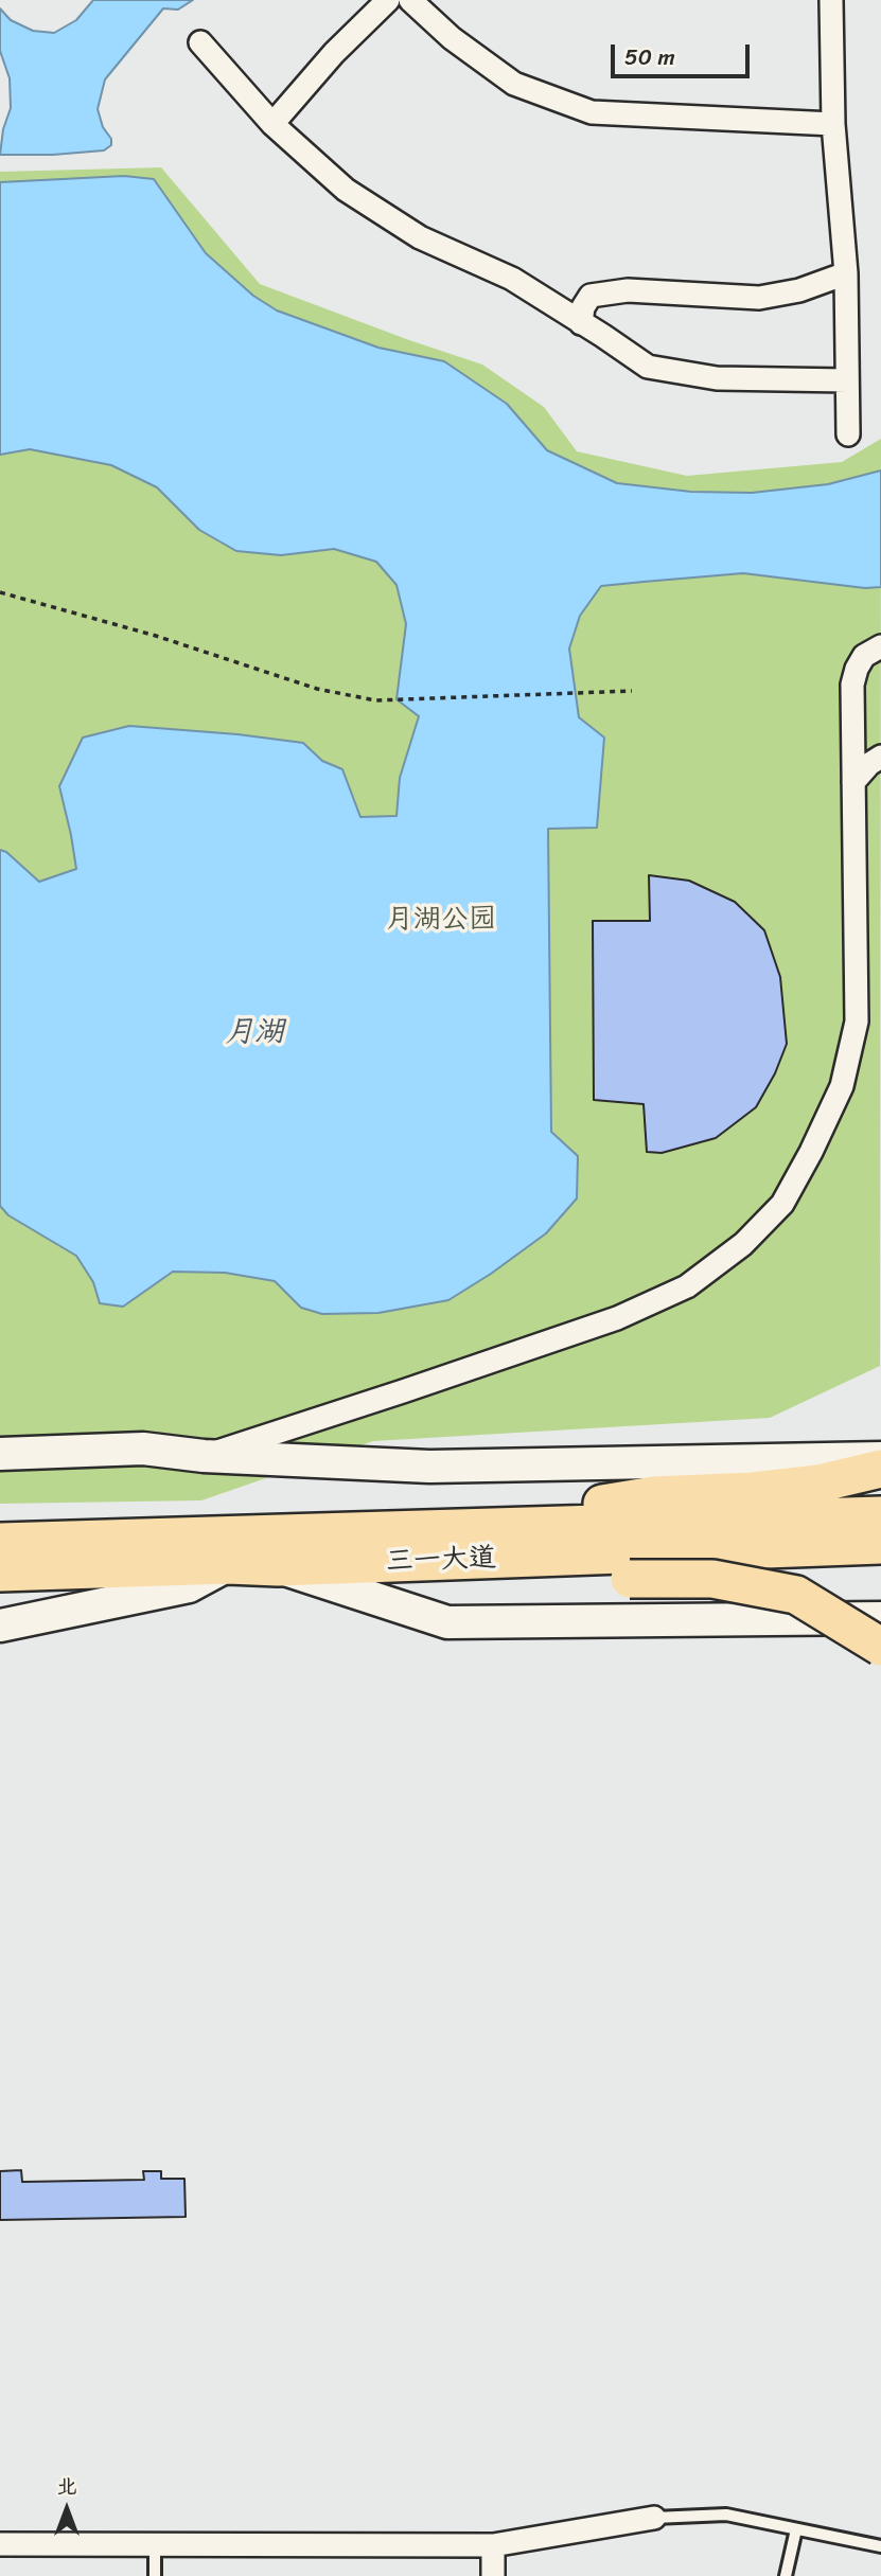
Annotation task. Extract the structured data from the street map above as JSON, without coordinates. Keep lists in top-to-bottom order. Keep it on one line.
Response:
{"streets":{"highway":["三一大道"]},"water":["月湖"],"parks":["月湖公园"],"scale_bar":"50 m","north":"top"}
